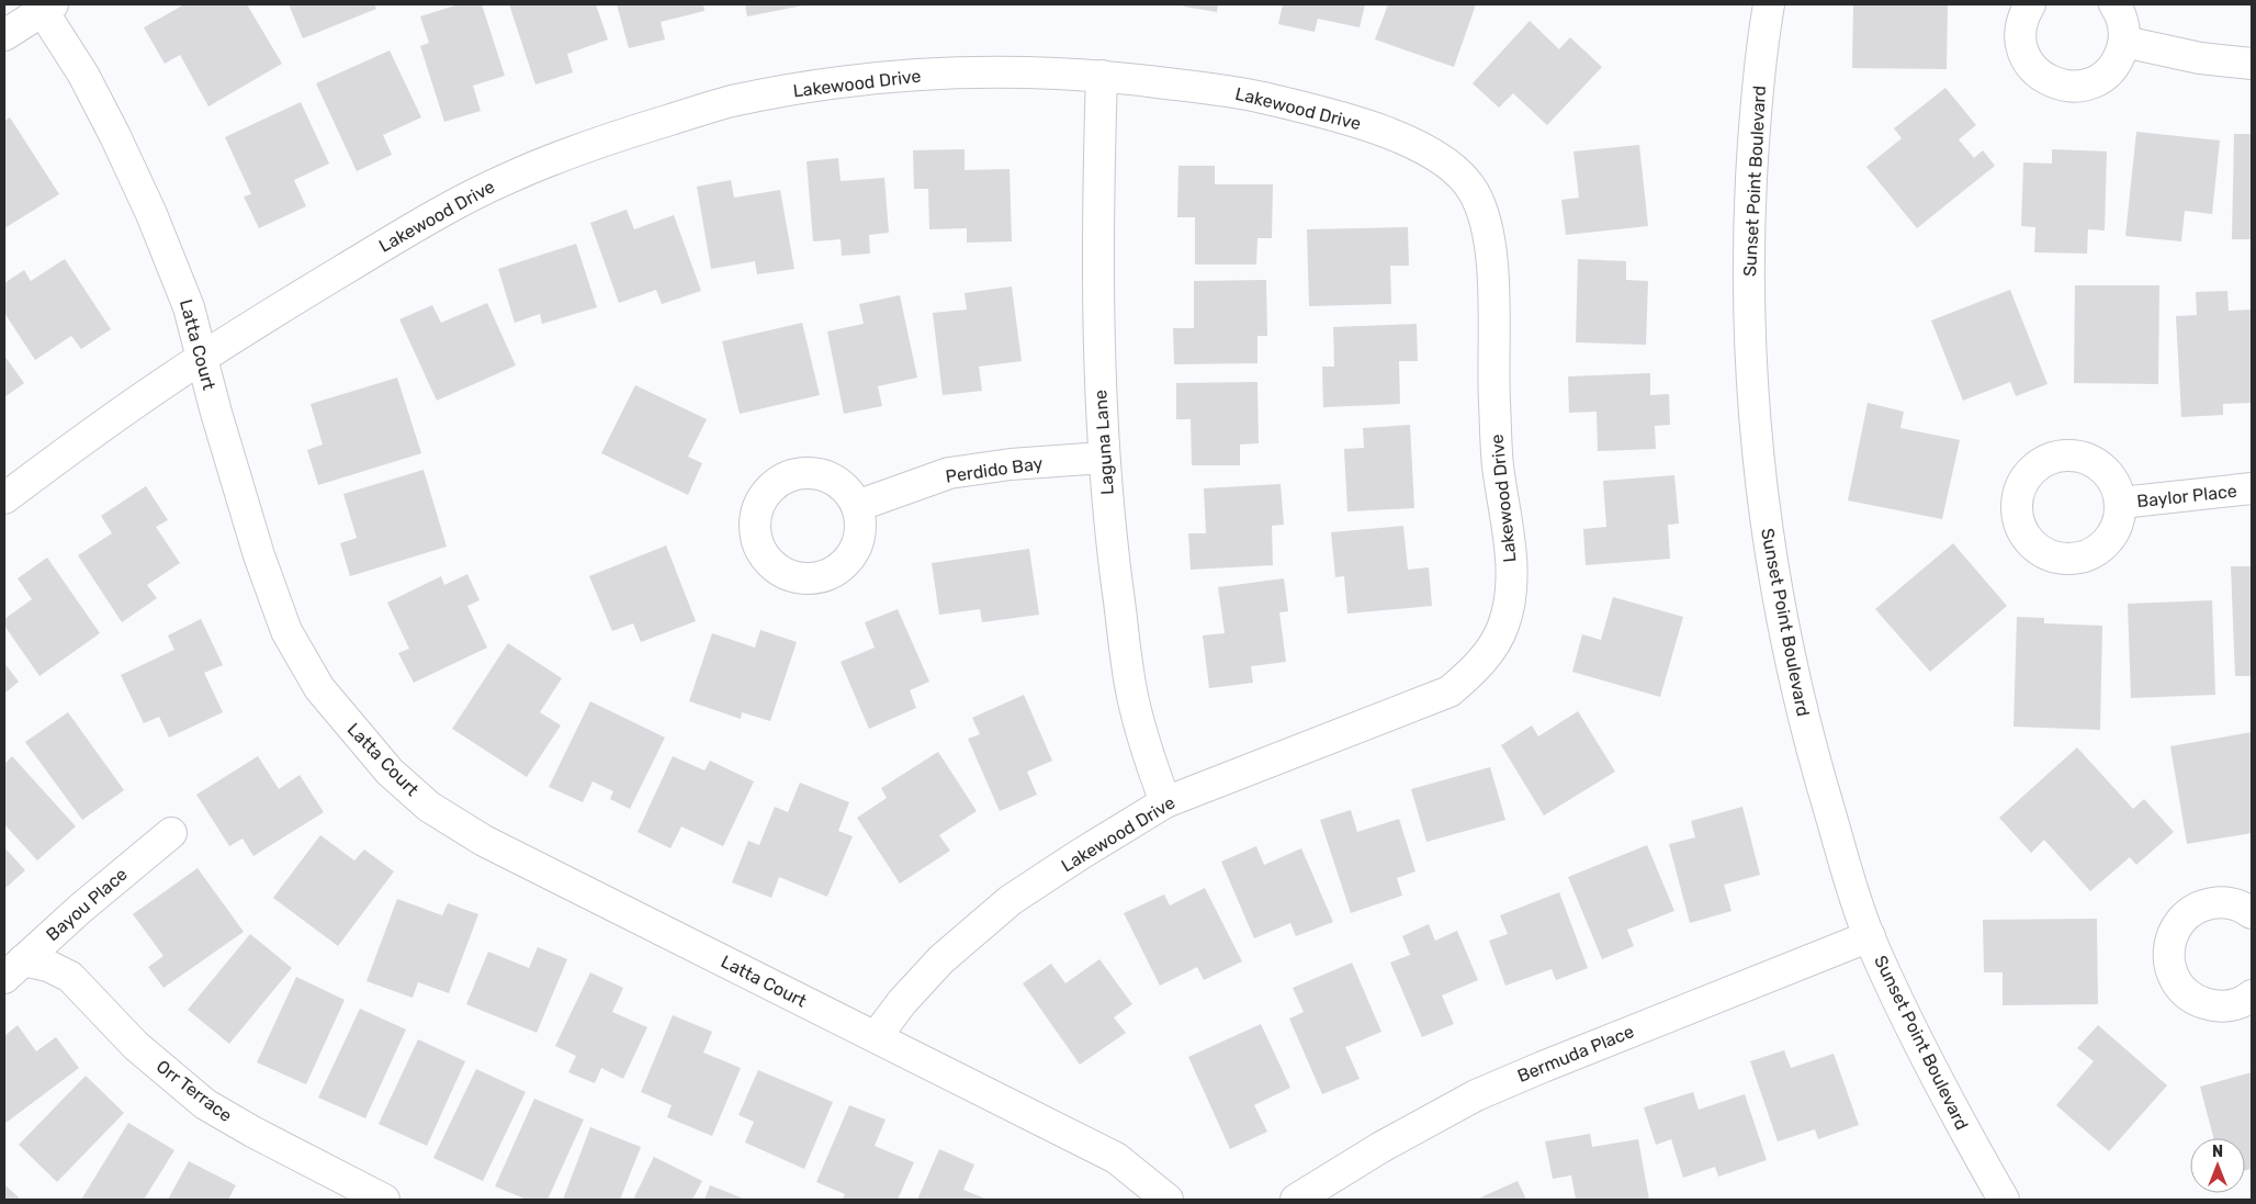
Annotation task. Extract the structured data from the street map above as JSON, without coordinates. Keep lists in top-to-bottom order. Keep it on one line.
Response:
{"streets":{"street":["Lakewood Drive","Sunset Point Boulevard","Latta Court","Laguna Lane","Perdido Bay","Baylor Place","Bayou Place","Bermuda Place","Orr Terrace"]},"crossings":[["Lakewood Drive","Latta Court"],["Lakewood Drive","Laguna Lane"],["Sunset Point Boulevard","Bermuda Place"],["Laguna Lane","Perdido Bay"],["Bayou Place","Orr Terrace"]],"north":"top"}
